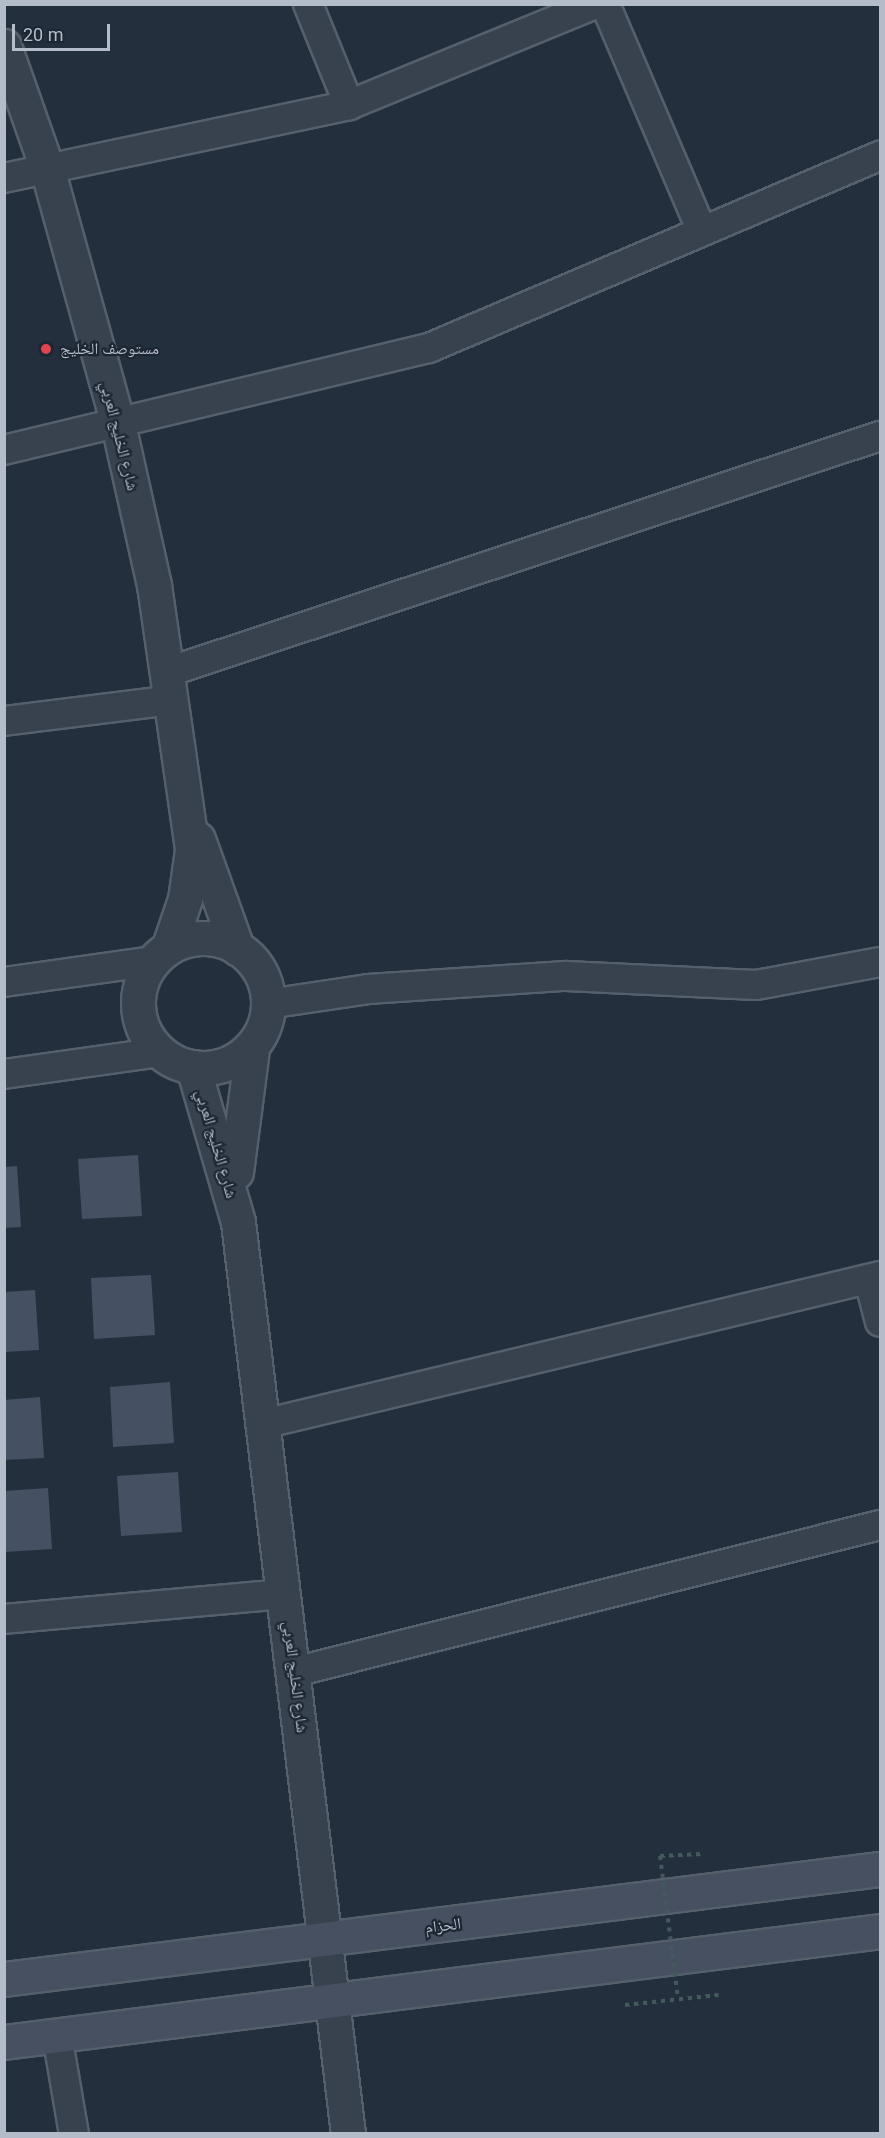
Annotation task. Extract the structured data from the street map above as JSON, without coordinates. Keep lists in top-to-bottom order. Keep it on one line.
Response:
{"streets":{"main road":["الحزام"],"street":["شارع الخليج العربي"]},"crossings":[["شارع الخليج العربي","الحزام"]],"places":["مستوصف الخليج"],"scale_bar":"20 m"}
